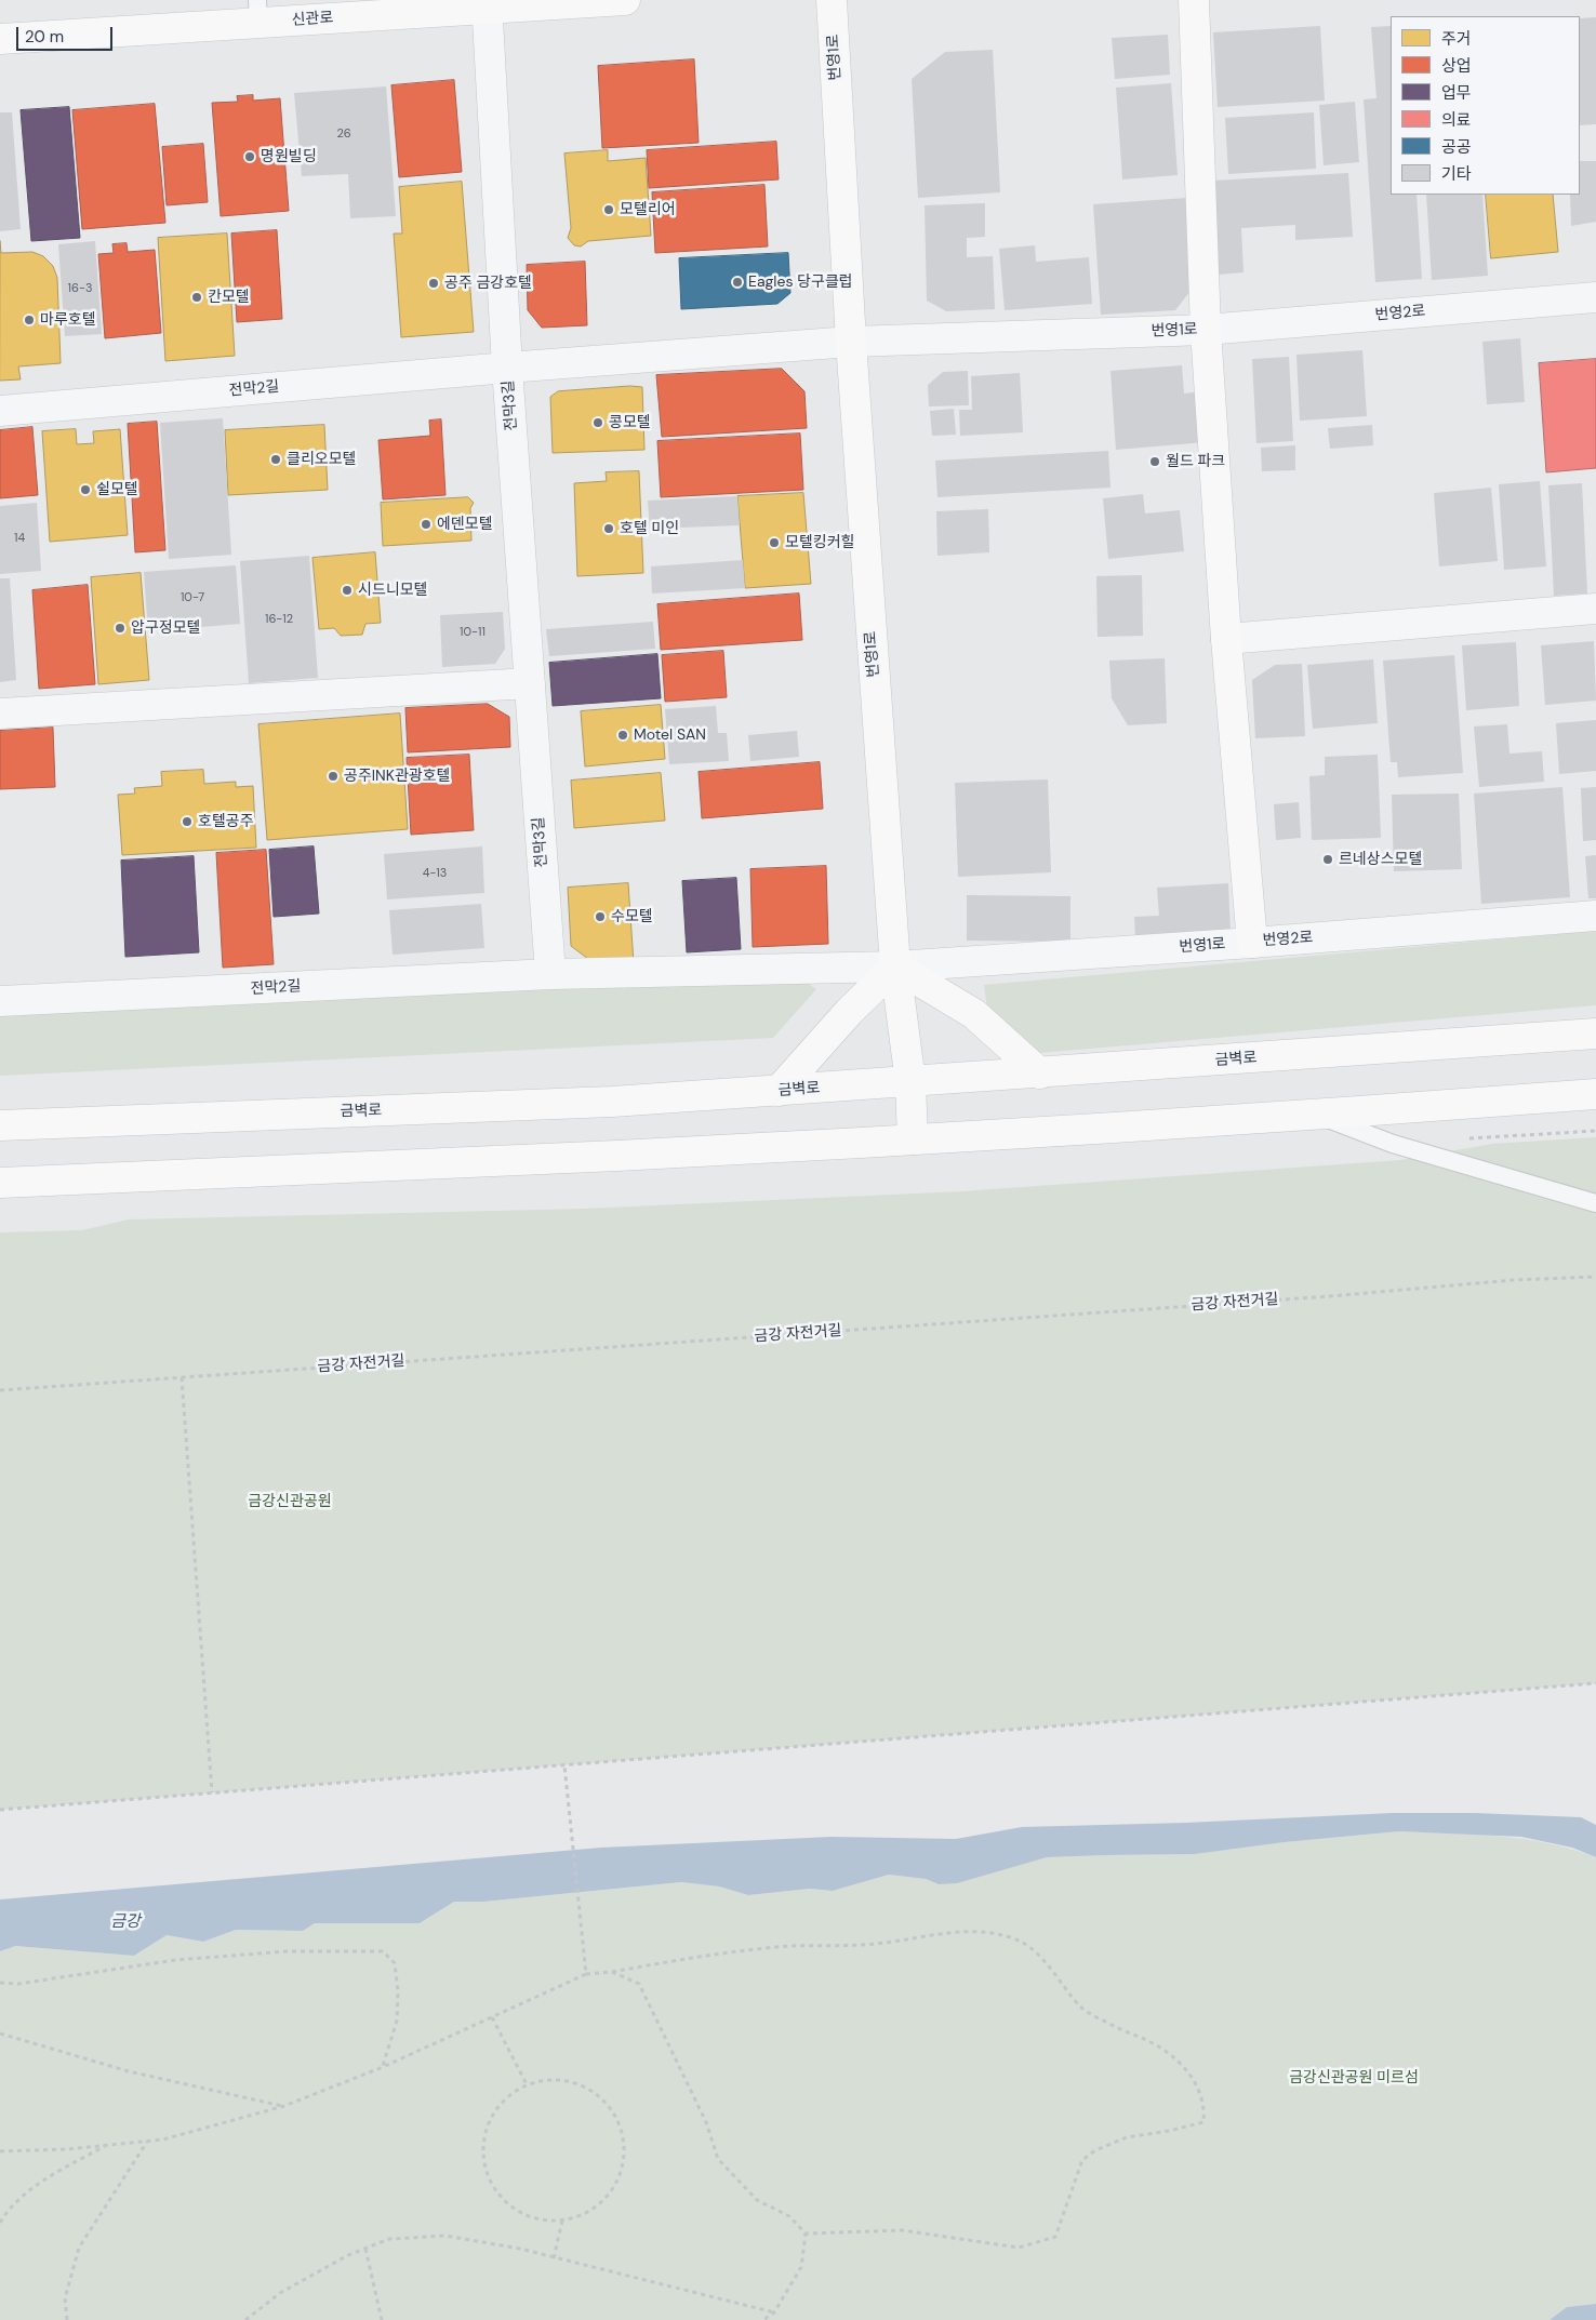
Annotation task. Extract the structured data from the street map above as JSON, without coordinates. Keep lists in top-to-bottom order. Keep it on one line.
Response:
{"streets":{"main road":["신관로","번영1로","번영2로","금벽로"],"street":["전막2길","전막3길"],"path":["금강 자전거길"]},"crossings":[["신관로","전막3길"],["번영1로","번영2로"],["번영1로","전막3길"],["번영1로","금벽로"],["전막2길","전막3길"]],"water":["금강"],"parks":["금강신관공원","금강신관공원 미르섬"],"places":["명원빌딩","모텔리어","Eagles 당구클럽","공주 금강호텔","칸모텔","마루호텔","콩모텔","클리오모텔","월드 파크","쉴모텔","에덴모텔","호텔 미인","모텔킹커힐","시드니모텔","압구정모텔","Motel SAN","공주INK관광호텔","호텔공주","르네상스모텔","수모텔"],"house_numbers":["26","16-3","14","10-7","16-12","10-11","4-13"],"legend":["주거","상업","업무","의료","공공","기타"],"scale_bar":"20 m"}
